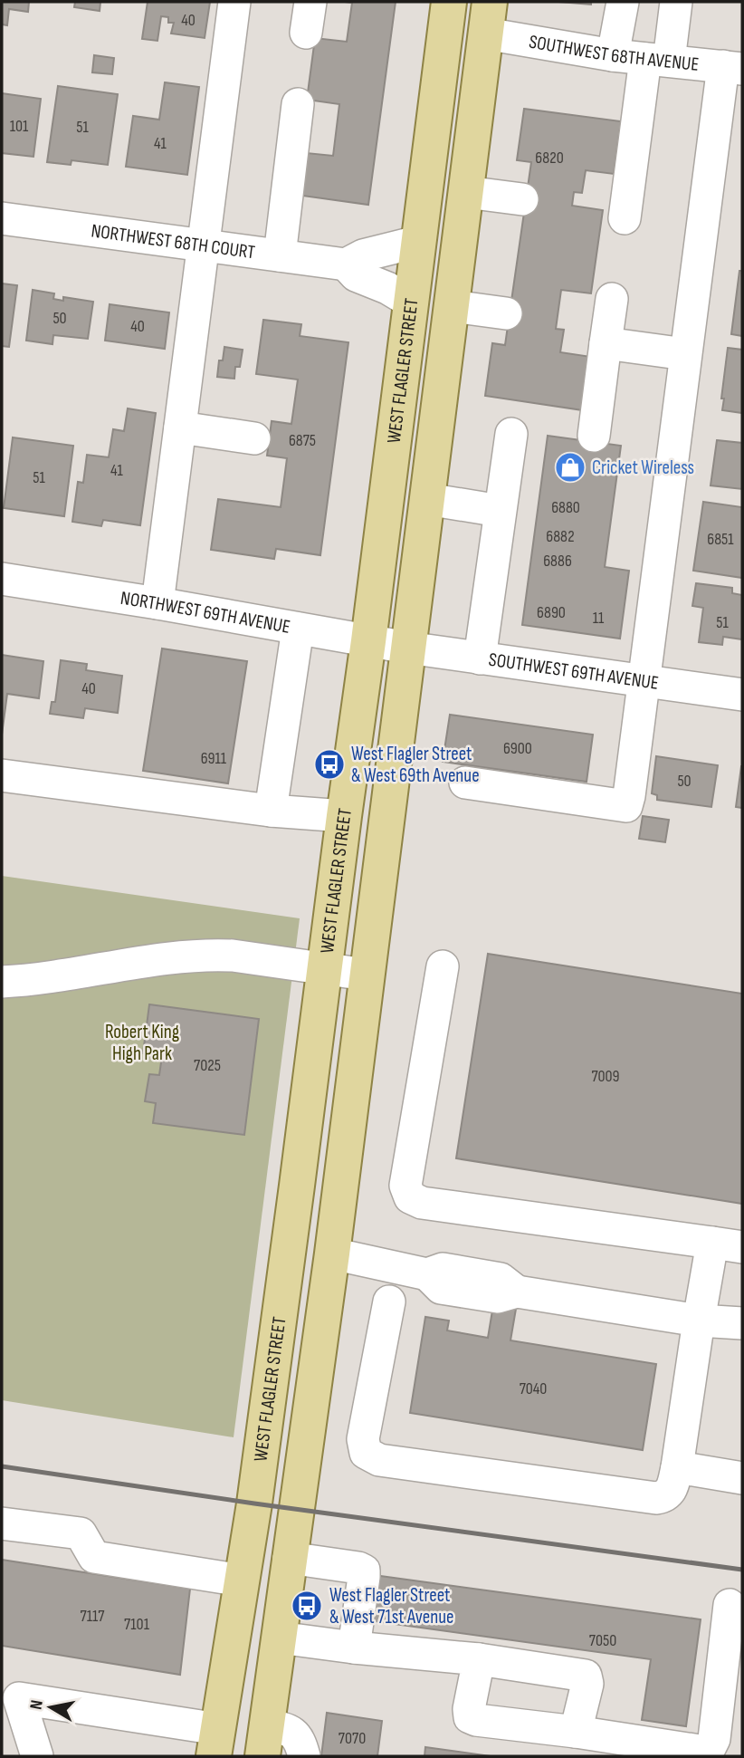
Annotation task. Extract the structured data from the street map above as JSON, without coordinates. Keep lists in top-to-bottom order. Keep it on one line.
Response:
{"streets":{"main road":["WEST FLAGLER STREET"],"street":["SOUTHWEST 68TH AVENUE","NORTHWEST 68TH COURT","NORTHWEST 69TH AVENUE","SOUTHWEST 69TH AVENUE"]},"crossings":[["NORTHWEST 68TH COURT","WEST FLAGLER STREET"],["WEST FLAGLER STREET","NORTHWEST 69TH AVENUE"],["NORTHWEST 69TH AVENUE","SOUTHWEST 69TH AVENUE"]],"parks":["Robert King High Park"],"places":{"shop":["Cricket Wireless"],"bus stop":["West Flagler Street & West 69th Avenue","West Flagler Street & West 71st Avenue"]},"house_numbers":["40","101","51","41","6820","50","40","6875","41","51","6880","6882","6851","6886","6890","11","51","40","6900","6911","50","7025","7009","7040","7117","7101","7050","7070"],"north":"left"}
